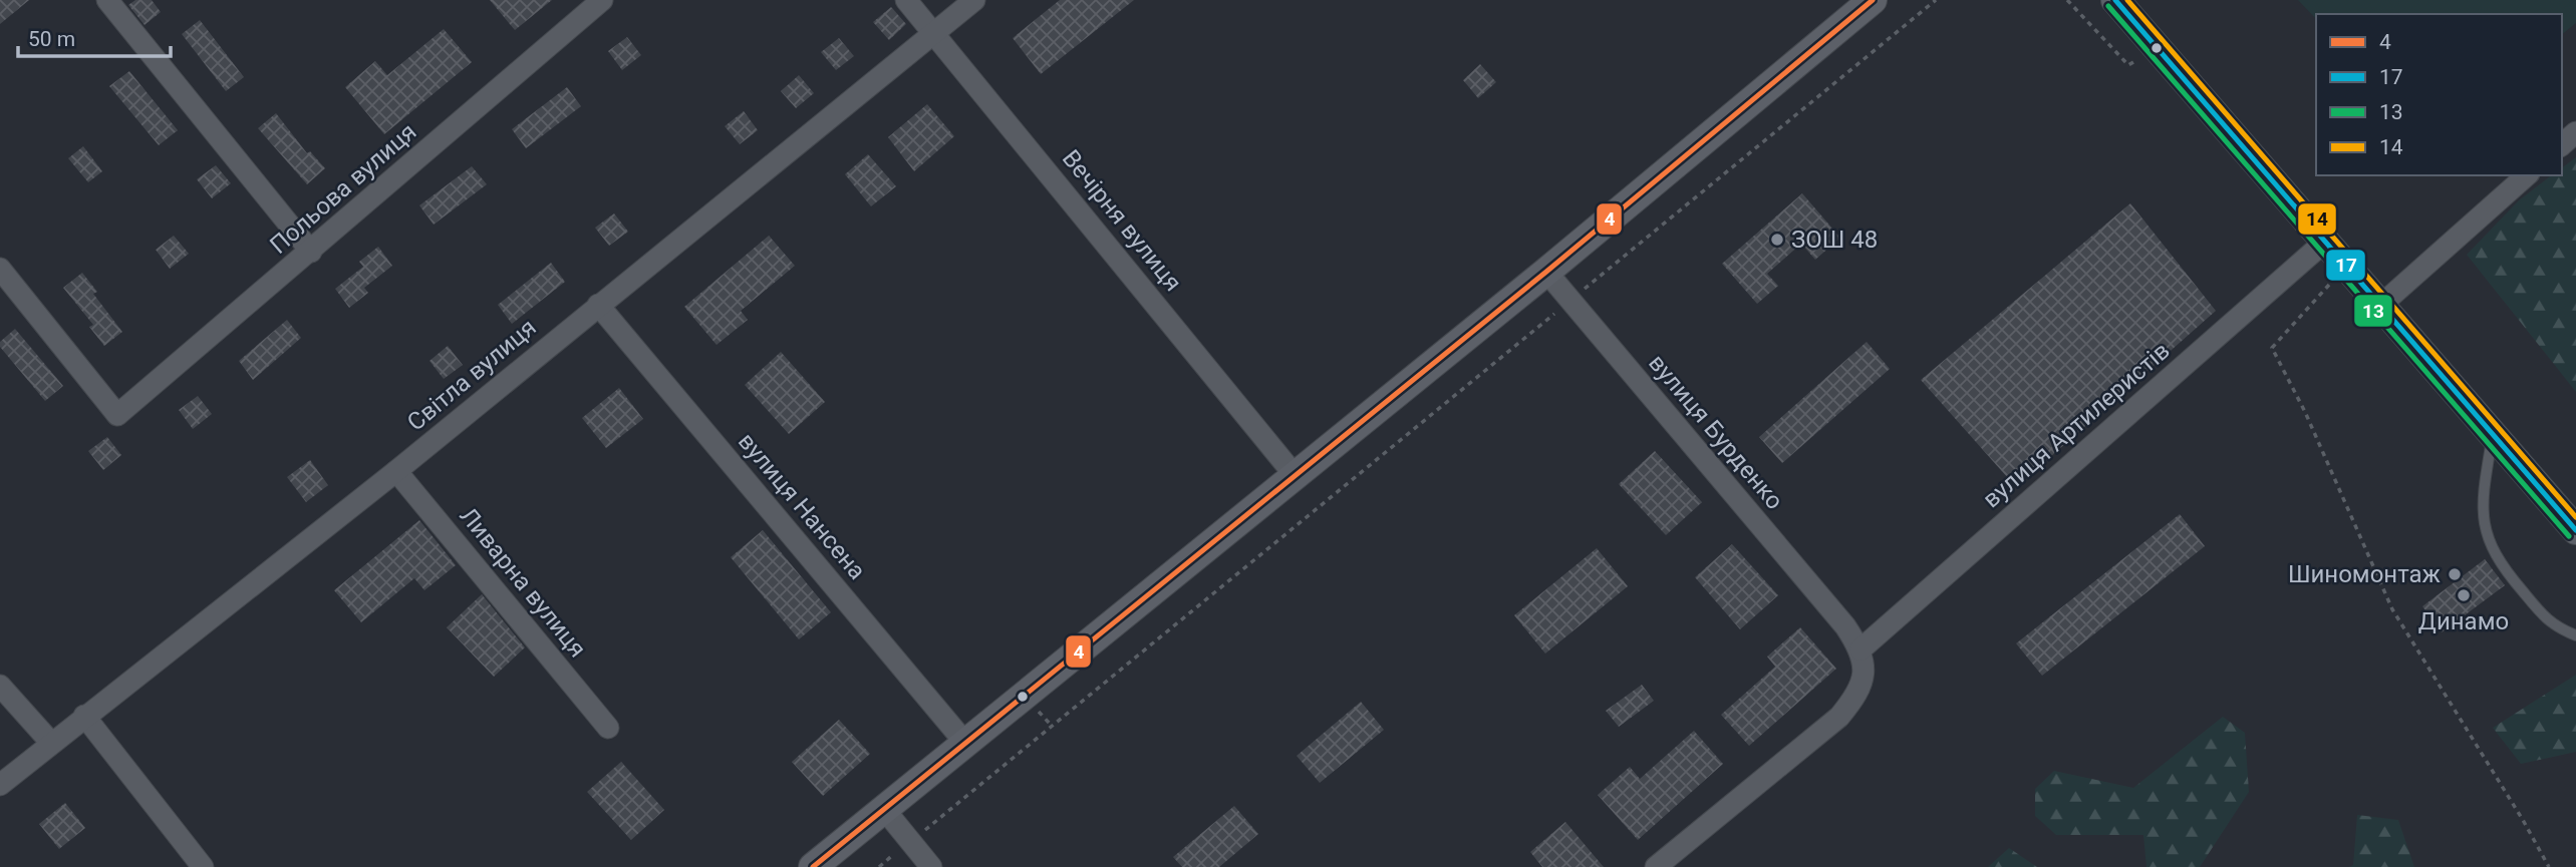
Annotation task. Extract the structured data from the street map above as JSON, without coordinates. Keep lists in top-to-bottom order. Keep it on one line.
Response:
{"streets":{"street":["Польова вулиця","Вечірня вулиця","Світла вулиця","вулиця Артилеристів","вулиця Бурденко","вулиця Нансена","Ливарна вулиця"]},"crossings":[["Вечірня вулиця","Світла вулиця"],["Світла вулиця","вулиця Нансена"],["Світла вулиця","Ливарна вулиця"],["вулиця Артилеристів","вулиця Бурденко"]],"places":["ЗОШ 48","Шиномонтаж","Динамо"],"lines":["transit line 4","transit line 17","transit line 14","transit line 13"],"legend":["4","17","13","14"],"scale_bar":"50 m"}
